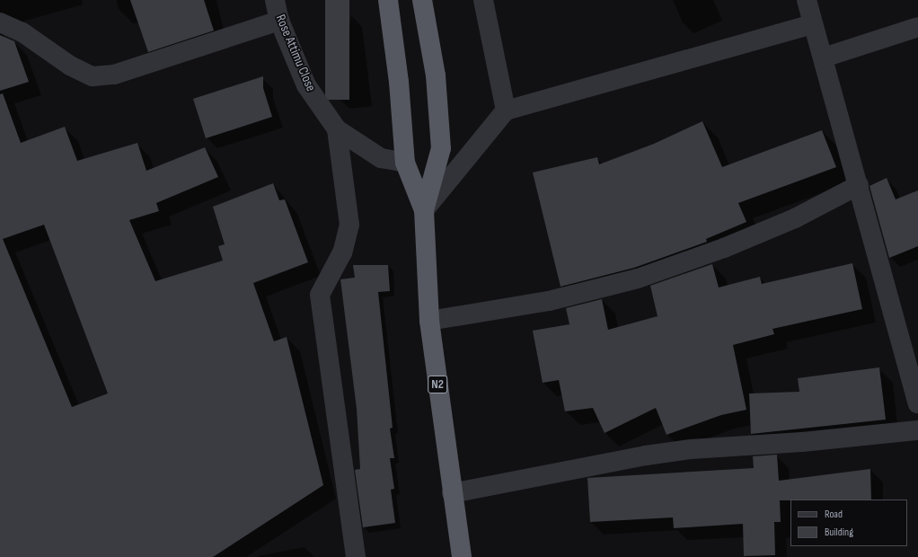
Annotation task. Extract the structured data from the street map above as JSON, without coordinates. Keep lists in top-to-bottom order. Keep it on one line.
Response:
{"streets":{"highway":["N2"],"street":["Rose Attimu Close"]},"crossings":[["Rose Attimu Close","N2"]],"legend":["Road","Building"]}
